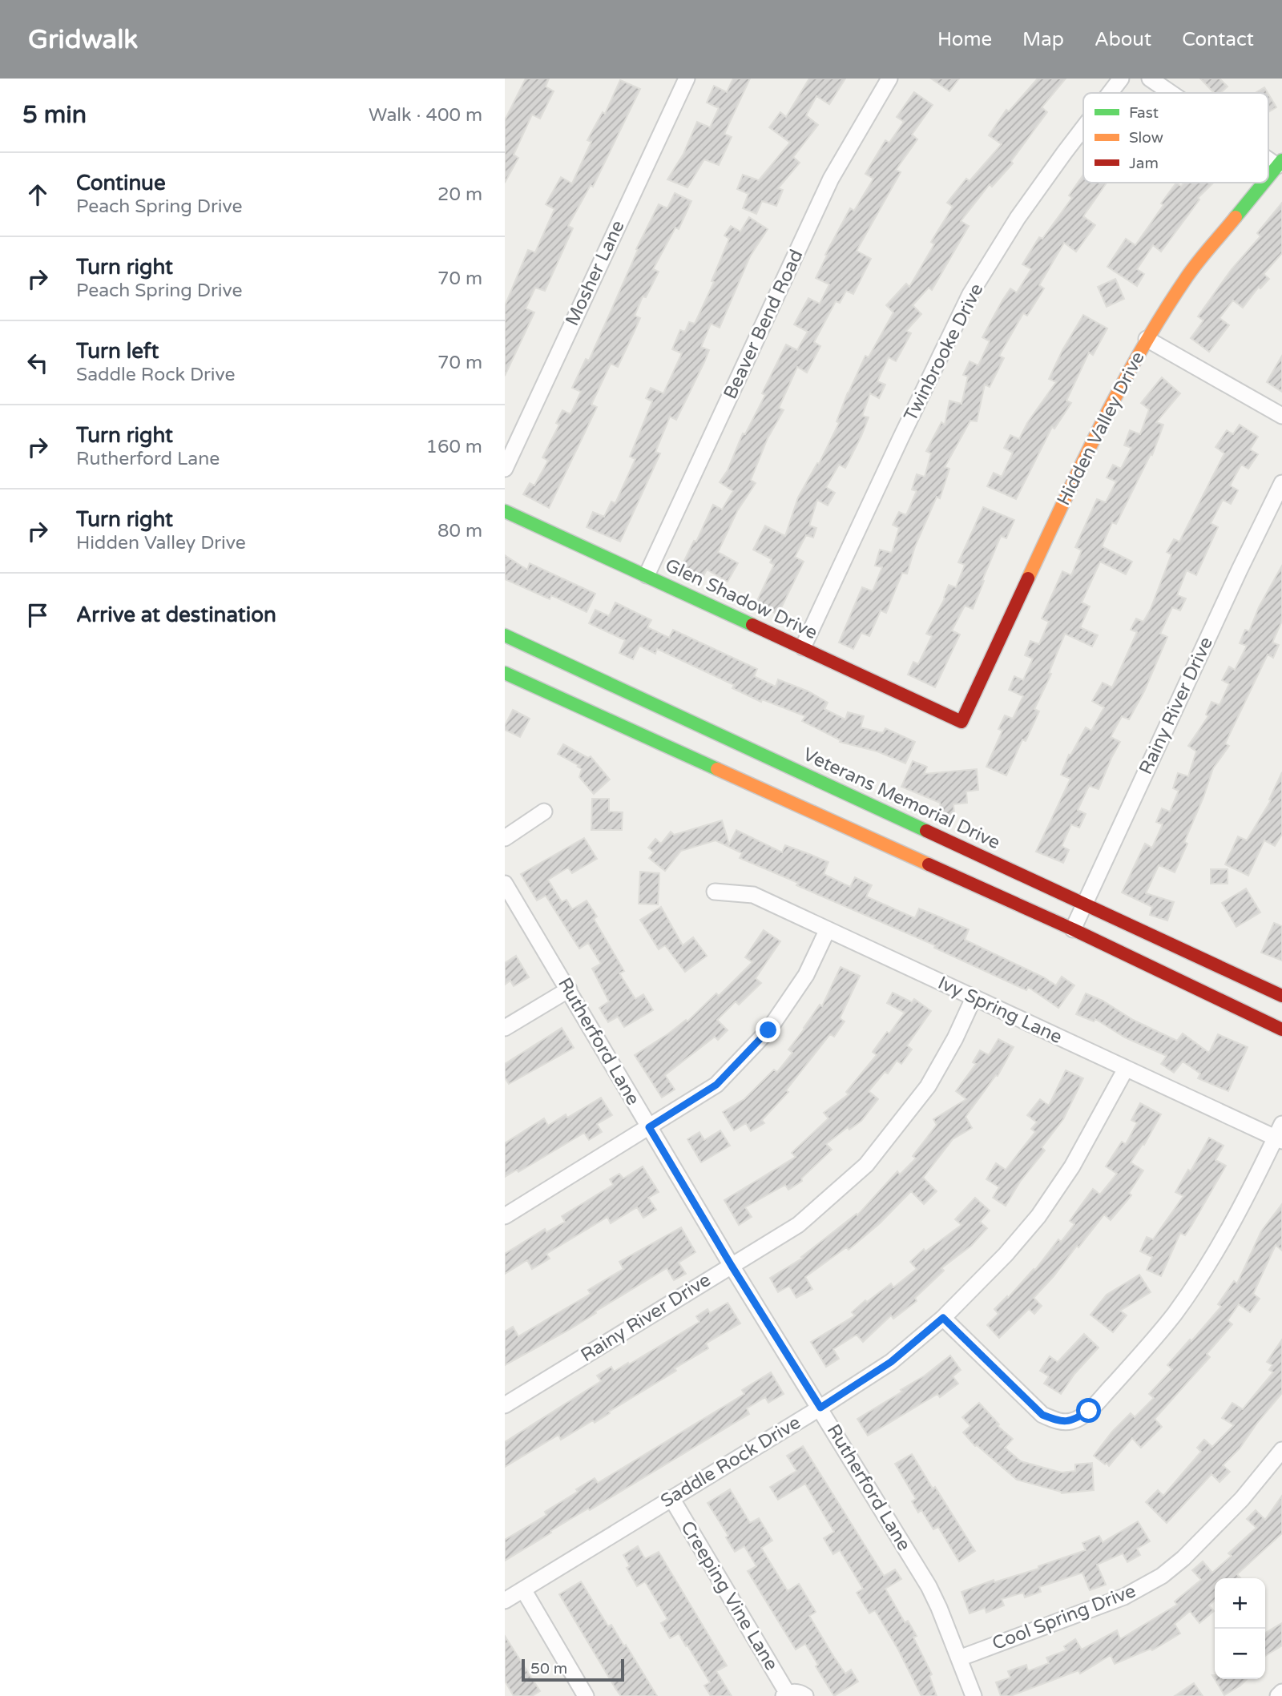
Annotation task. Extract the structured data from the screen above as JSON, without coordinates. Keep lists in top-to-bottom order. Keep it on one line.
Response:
{"streets":{"main road":["Hidden Valley Drive","Glen Shadow Drive","Veterans Memorial Drive"],"street":["Mosher Lane","Beaver Bend Road","Twinbrooke Drive","Rainy River Drive","Ivy Spring Lane","Rutherford Lane","Saddle Rock Drive","Creeping Vine Lane","Cool Spring Drive"]},"crossings":[["Beaver Bend Road","Glen Shadow Drive"],["Twinbrooke Drive","Glen Shadow Drive"],["Hidden Valley Drive","Glen Shadow Drive"],["Rainy River Drive","Veterans Memorial Drive"],["Rainy River Drive","Ivy Spring Lane"],["Rainy River Drive","Rutherford Lane"],["Ivy Spring Lane","Saddle Rock Drive"],["Rutherford Lane","Saddle Rock Drive"],["Rutherford Lane","Cool Spring Drive"],["Saddle Rock Drive","Creeping Vine Lane"]],"legend":["Fast","Slow","Jam"],"scale_bar":"50 m","page":{"header":"Gridwalk","nav":["Home","Map","About","Contact"],"heading":["5 min","Walk · 400 m"],"list":[["Continue","Peach Spring Drive","20 m"],["Turn right","Peach Spring Drive","70 m"],["Turn left","Saddle Rock Drive","70 m"],["Turn right","Rutherford Lane","160 m"],["Turn right","Hidden Valley Drive","80 m"],"Arrive at destination"],"map_buttons":["+","−"],"scale":"50 m"}}
